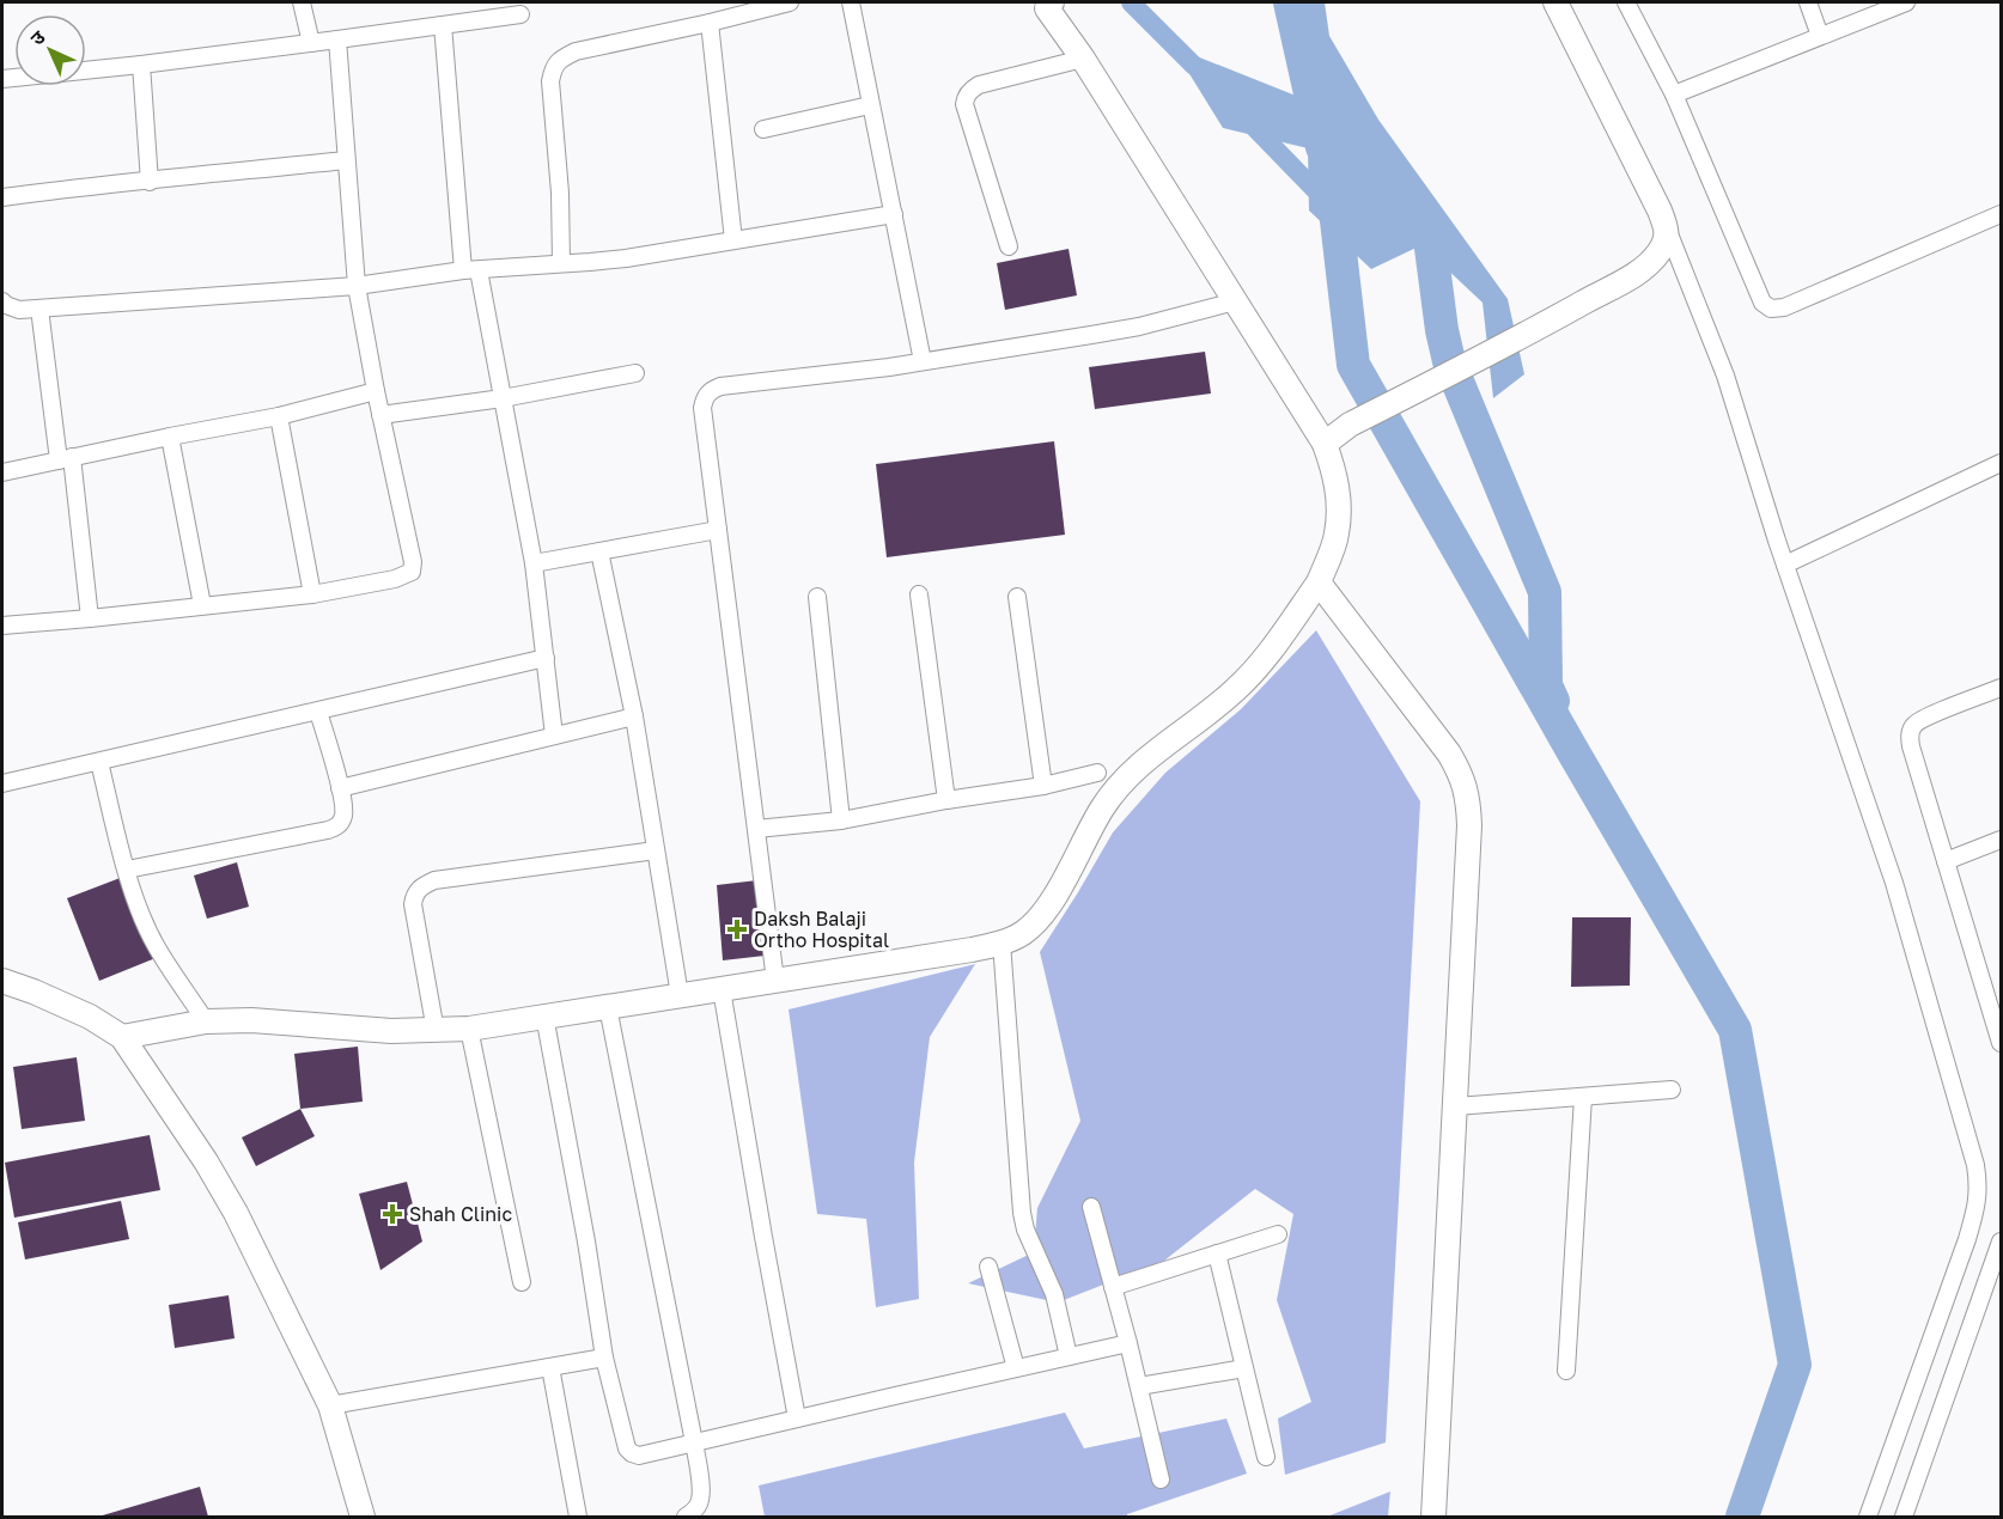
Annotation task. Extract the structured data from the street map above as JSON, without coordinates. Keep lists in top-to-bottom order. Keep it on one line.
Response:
{"places":{"health":["Daksh Balaji Ortho Hospital","Shah Clinic"]},"north":"top left"}
